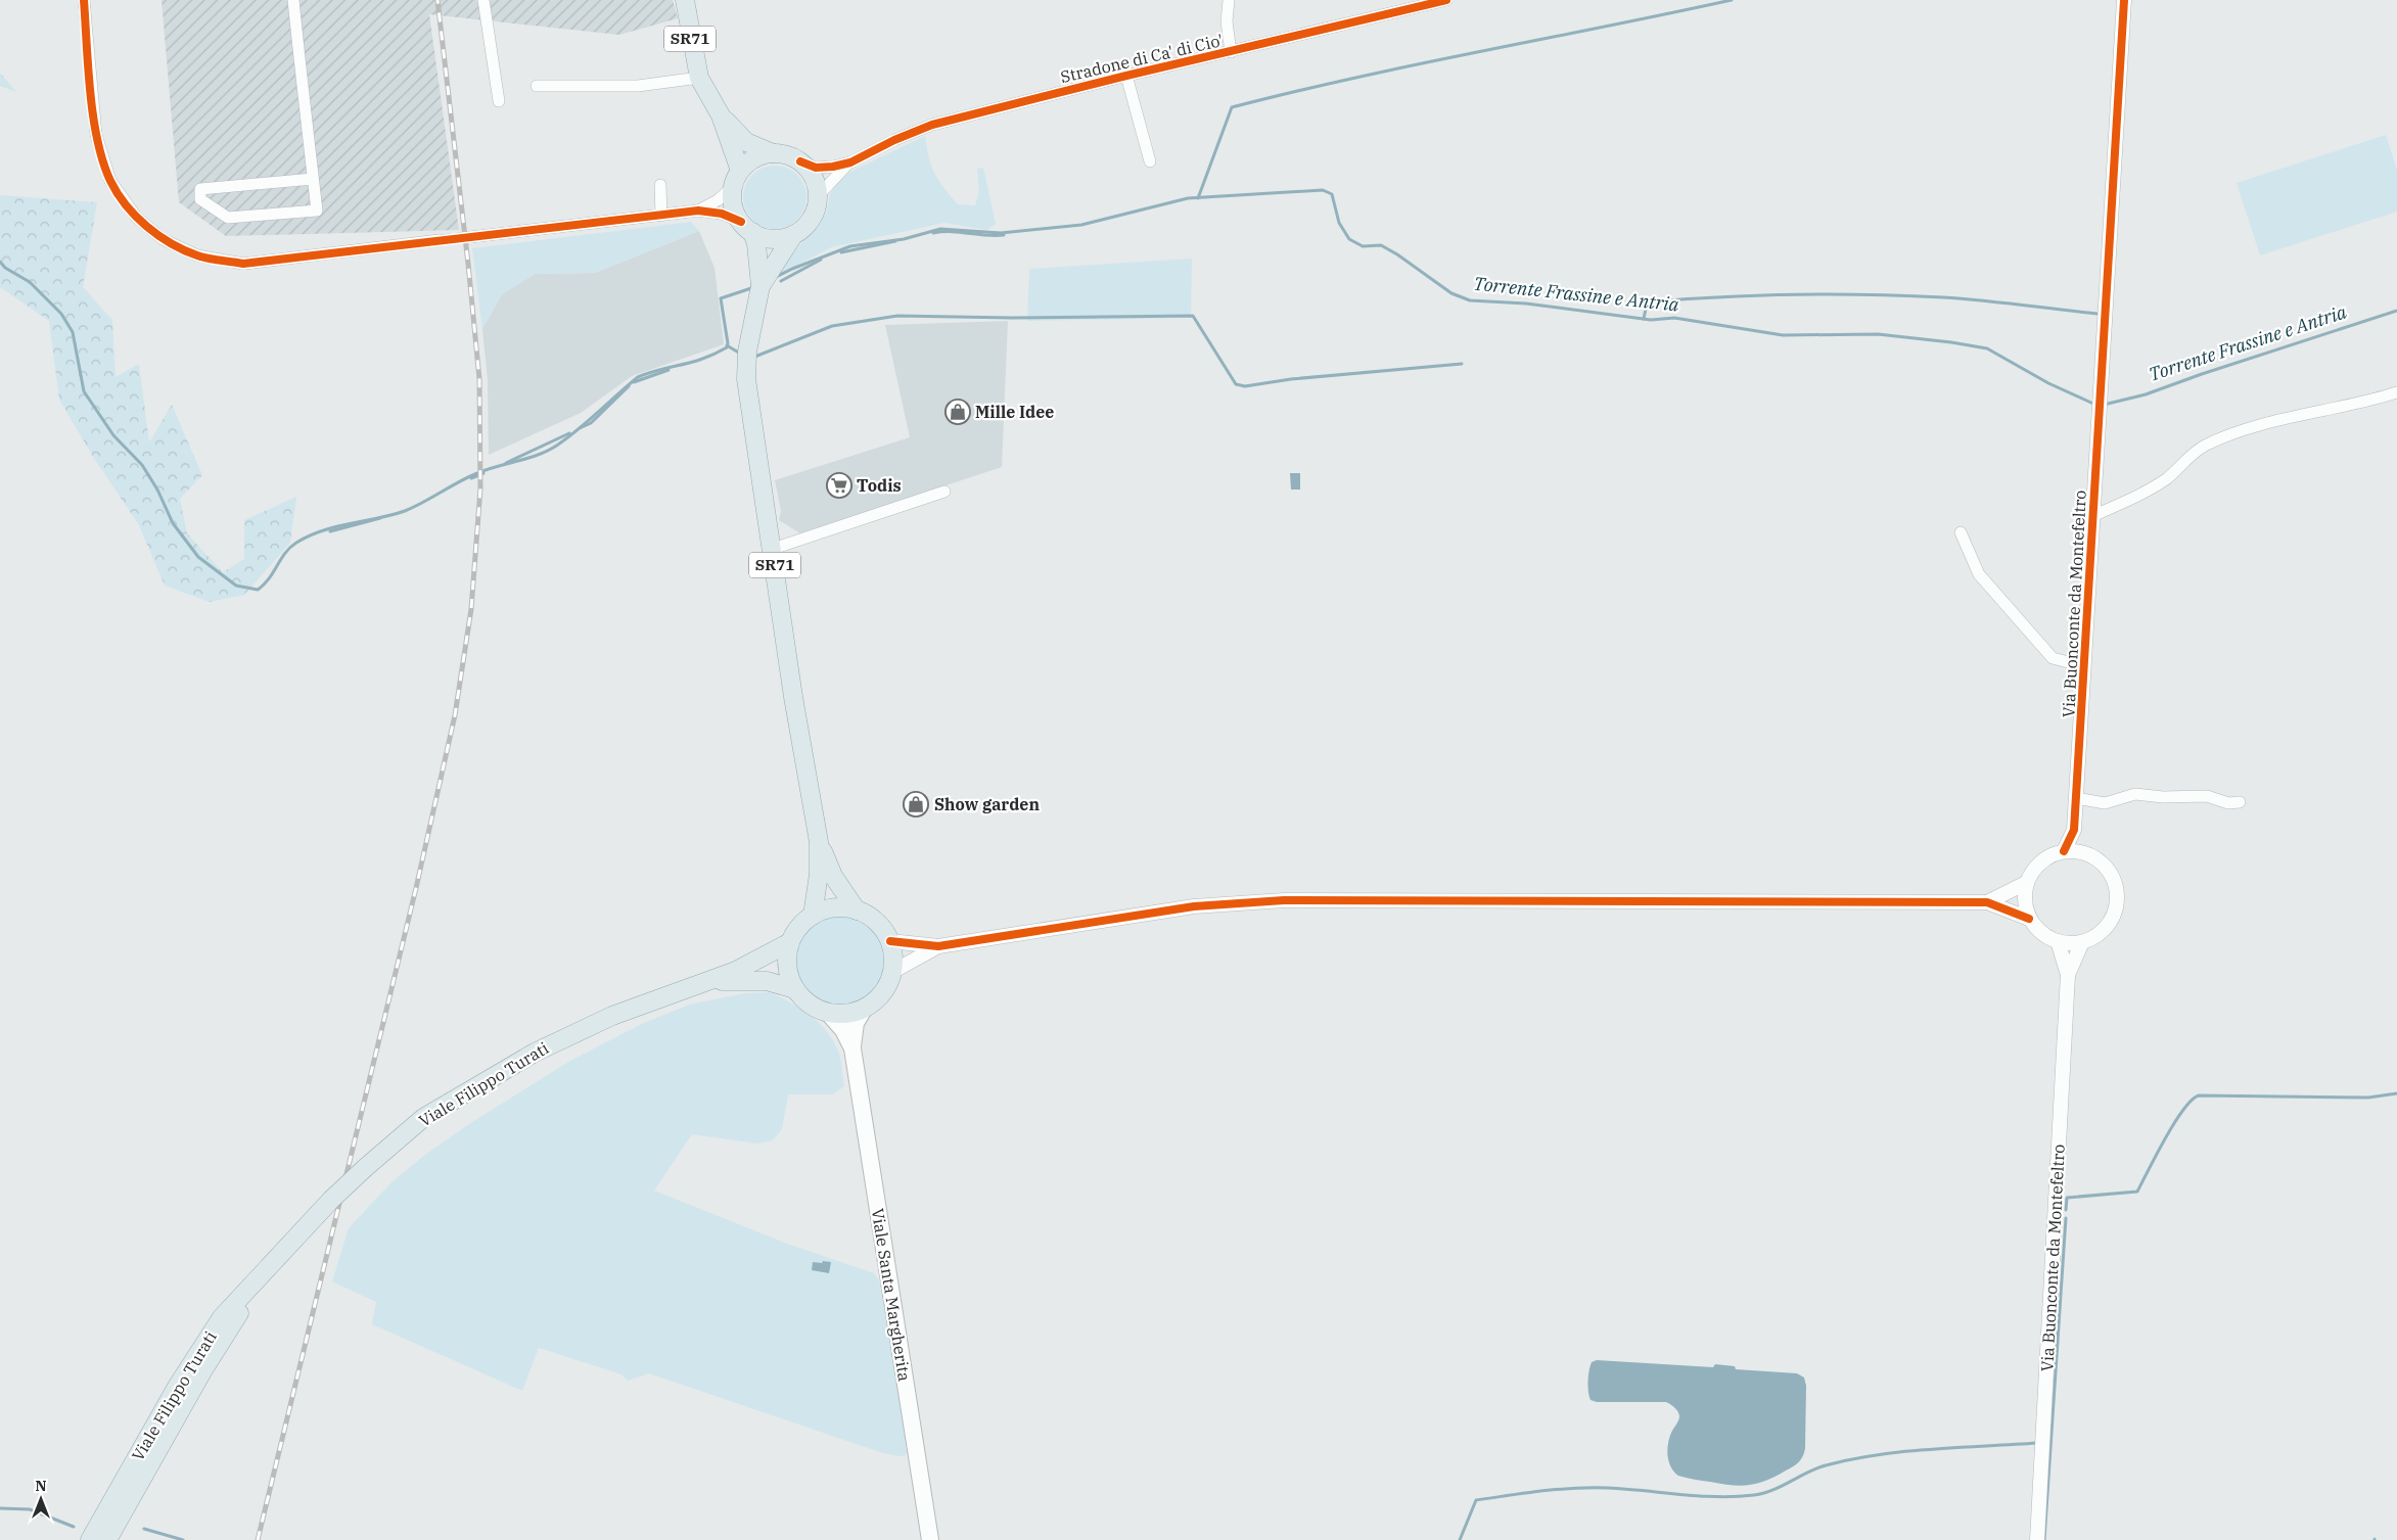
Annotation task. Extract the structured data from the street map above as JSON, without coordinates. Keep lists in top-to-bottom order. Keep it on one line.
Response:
{"streets":{"main road":["SR71","Viale Filippo Turati","Viale Santa Margherita"],"street":["Stradone di Ca' di Cio'","Via Buonconte da Montefeltro"]},"crossings":[["SR71","Viale Filippo Turati"],["SR71","Viale Santa Margherita"],["Viale Filippo Turati","Viale Santa Margherita"]],"water":["Torrente Frassine e Antria"],"places":{"shop":["Mille Idee","Show garden"],"supermarket":["Todis"]},"north":"top"}
